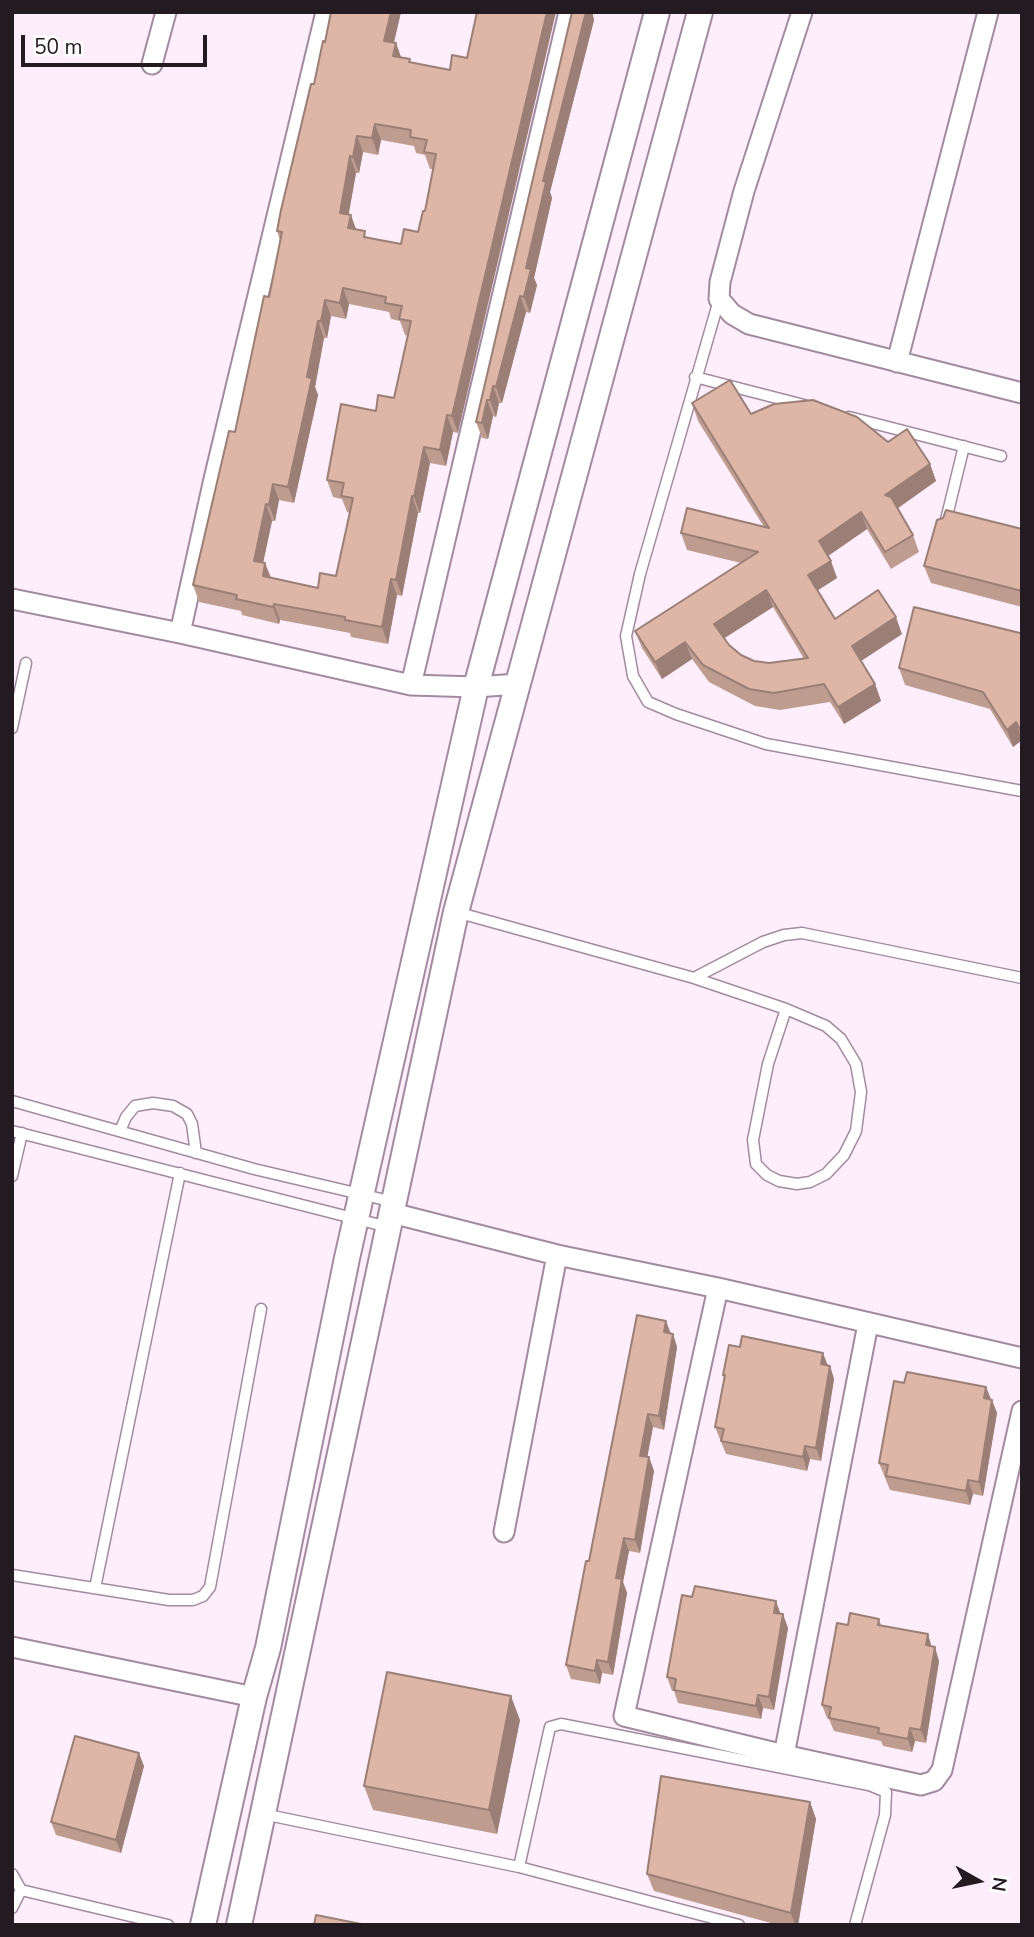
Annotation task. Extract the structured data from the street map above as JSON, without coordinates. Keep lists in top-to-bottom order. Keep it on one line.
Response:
{"scale_bar":"50 m","north":"right"}
